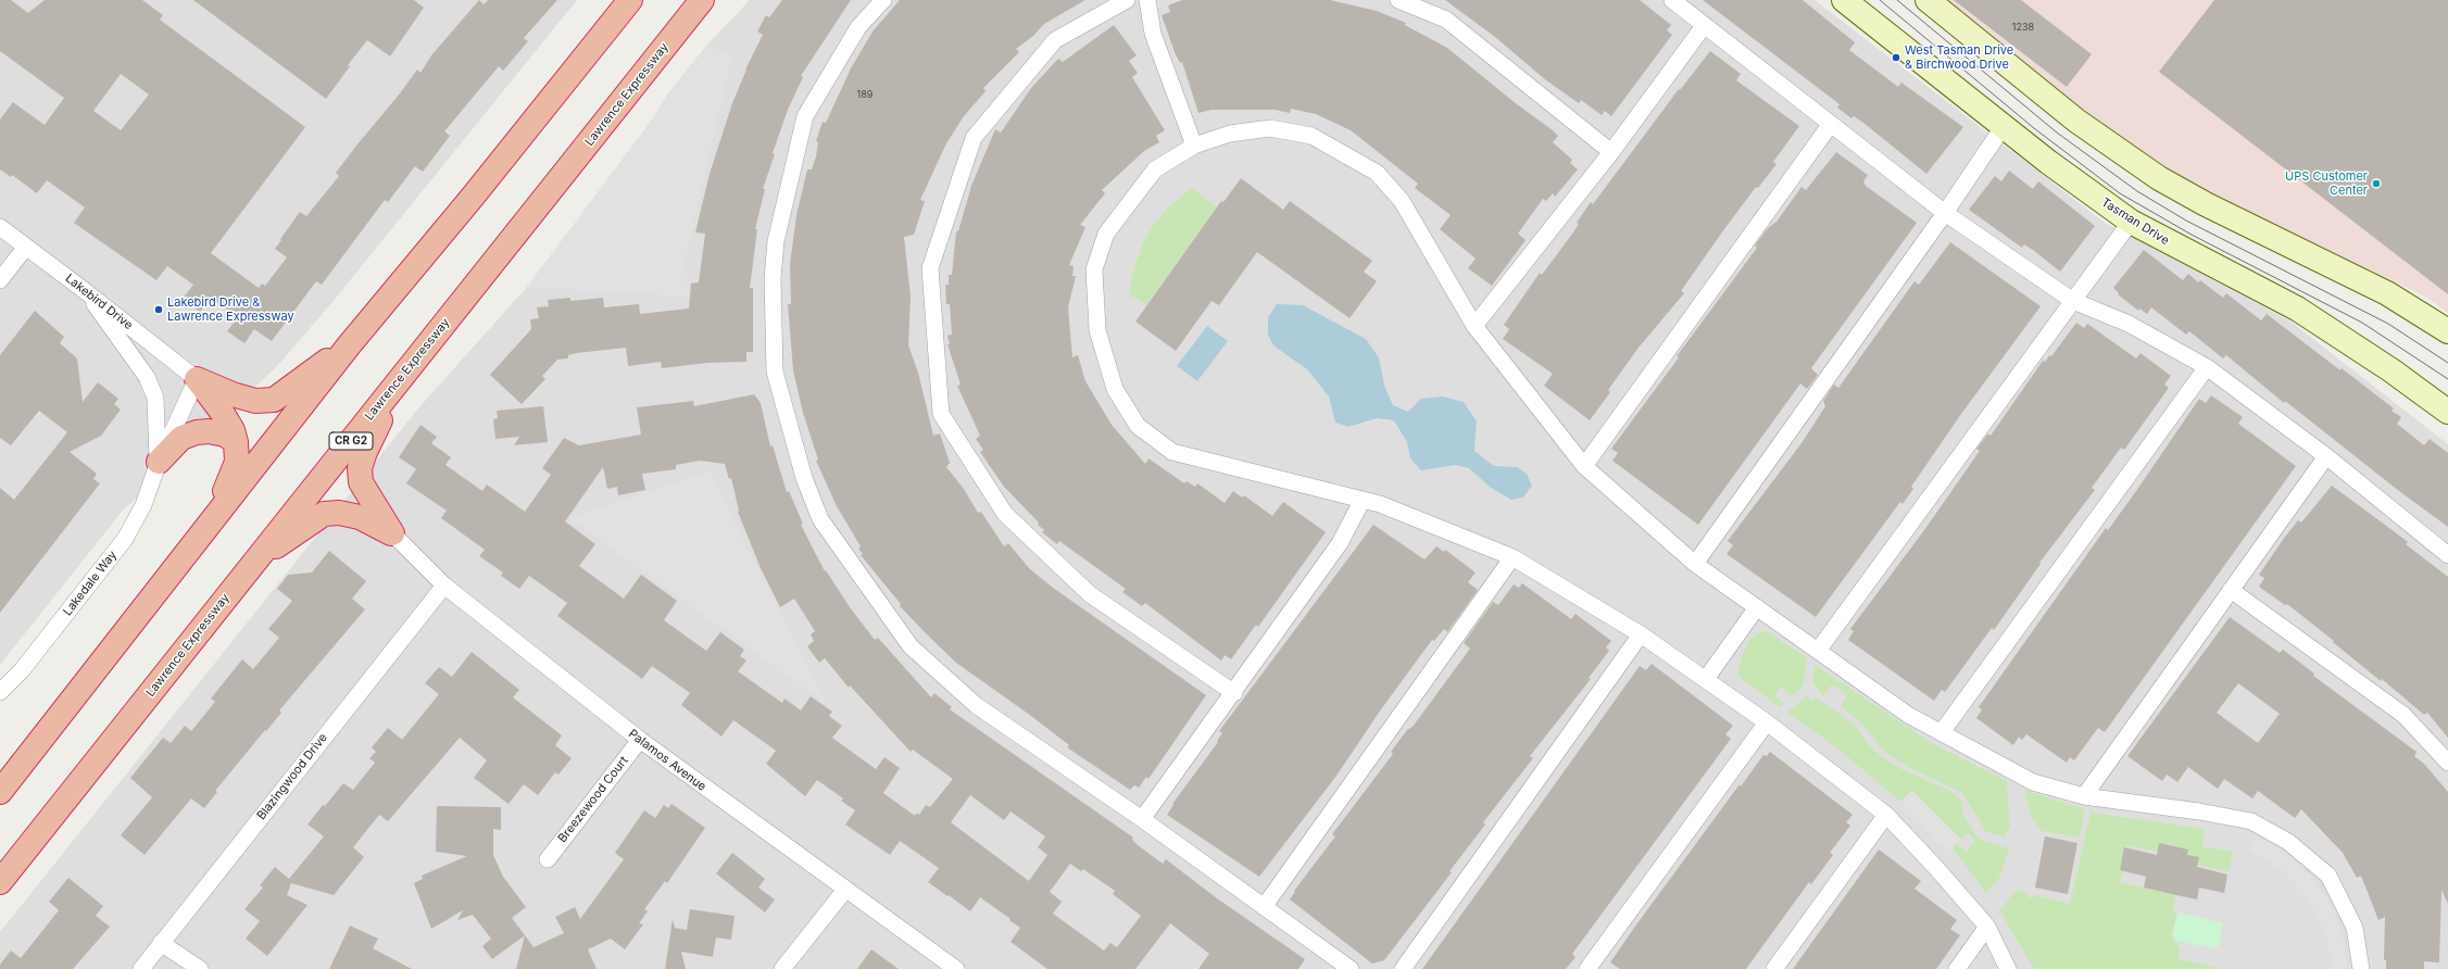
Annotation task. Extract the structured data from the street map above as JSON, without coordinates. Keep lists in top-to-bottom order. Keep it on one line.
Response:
{"streets":{"highway":["Lawrence Expressway","CR G2"],"main road":["Tasman Drive"],"street":["Lakebird Drive","Lakedale Way","Palamos Avenue","Blazingwood Drive","Breezewood Court"]},"crossings":[["Lakebird Drive","Lakedale Way"],["Palamos Avenue","Blazingwood Drive"],["Palamos Avenue","Breezewood Court"]],"places":["West Tasman Drive & Birchwood Drive","UPS Customer Center","Lakebird Drive & Lawrence Expressway"],"house_numbers":["1238","189"]}
